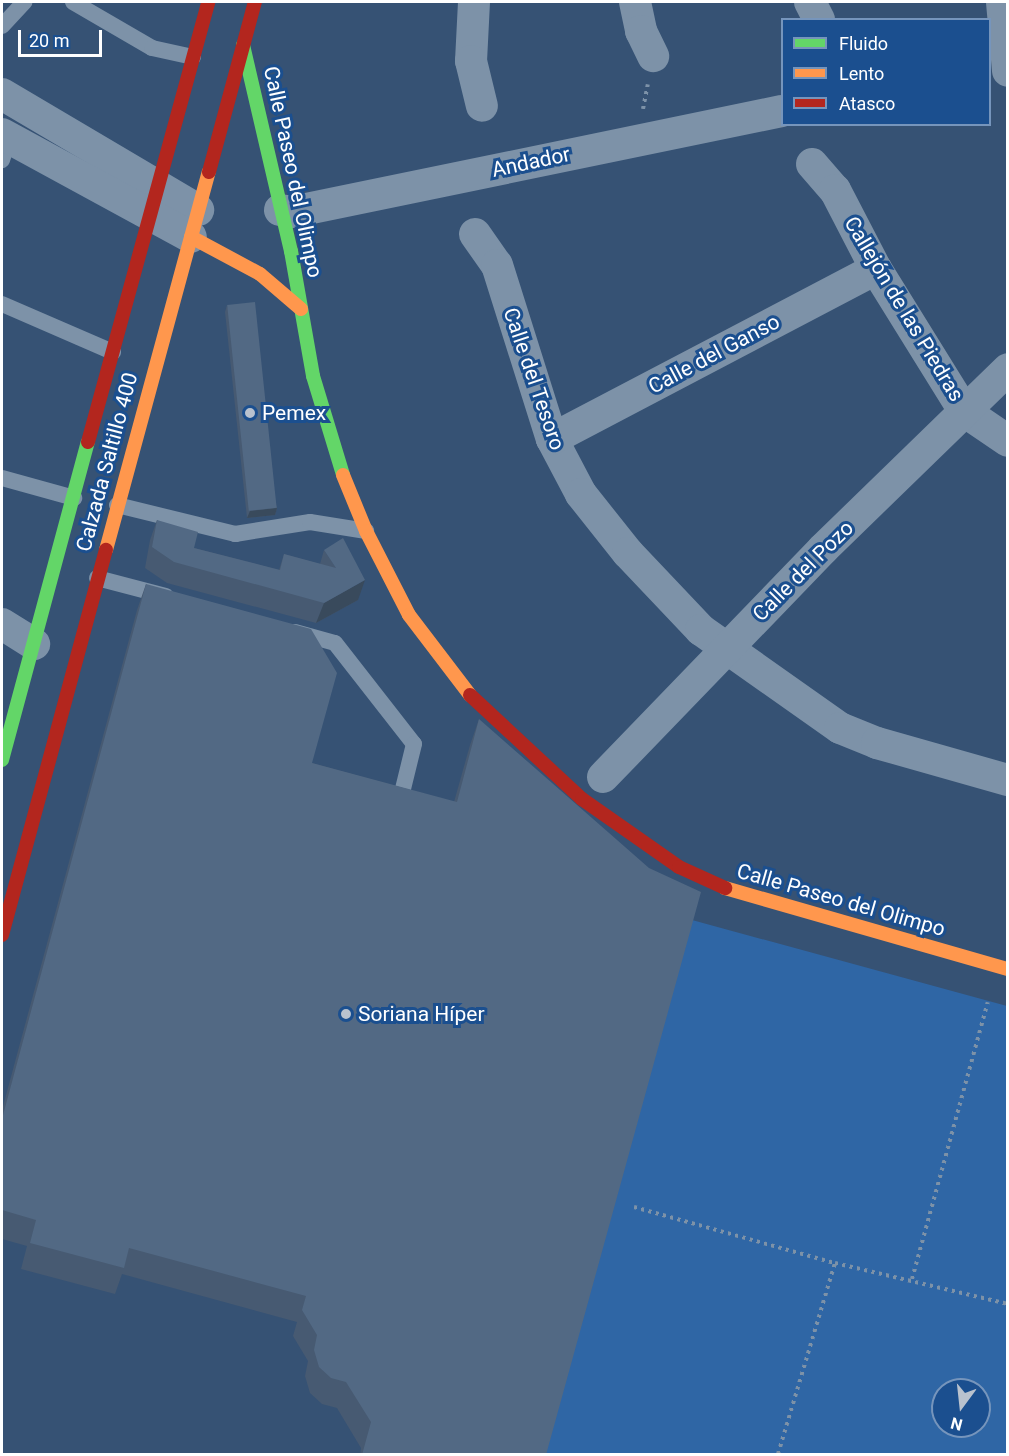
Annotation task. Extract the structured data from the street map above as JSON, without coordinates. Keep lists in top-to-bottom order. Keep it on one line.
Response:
{"streets":{"main road":["Calle Paseo del Olimpo","Calzada Saltillo 400"],"street":["Andador","Callejón de las Piedras","Calle del Ganso","Calle del Tesoro","Calle del Pozo"]},"crossings":[["Andador","Calle Paseo del Olimpo"],["Calle Paseo del Olimpo","Calzada Saltillo 400"],["Callejón de las Piedras","Calle del Ganso"],["Callejón de las Piedras","Calle del Pozo"],["Calle del Ganso","Calle del Tesoro"],["Calle del Tesoro","Calle del Pozo"]],"places":["Pemex","Soriana Híper"],"legend":["Fluido","Lento","Atasco"],"scale_bar":"20 m","north":"bottom"}
